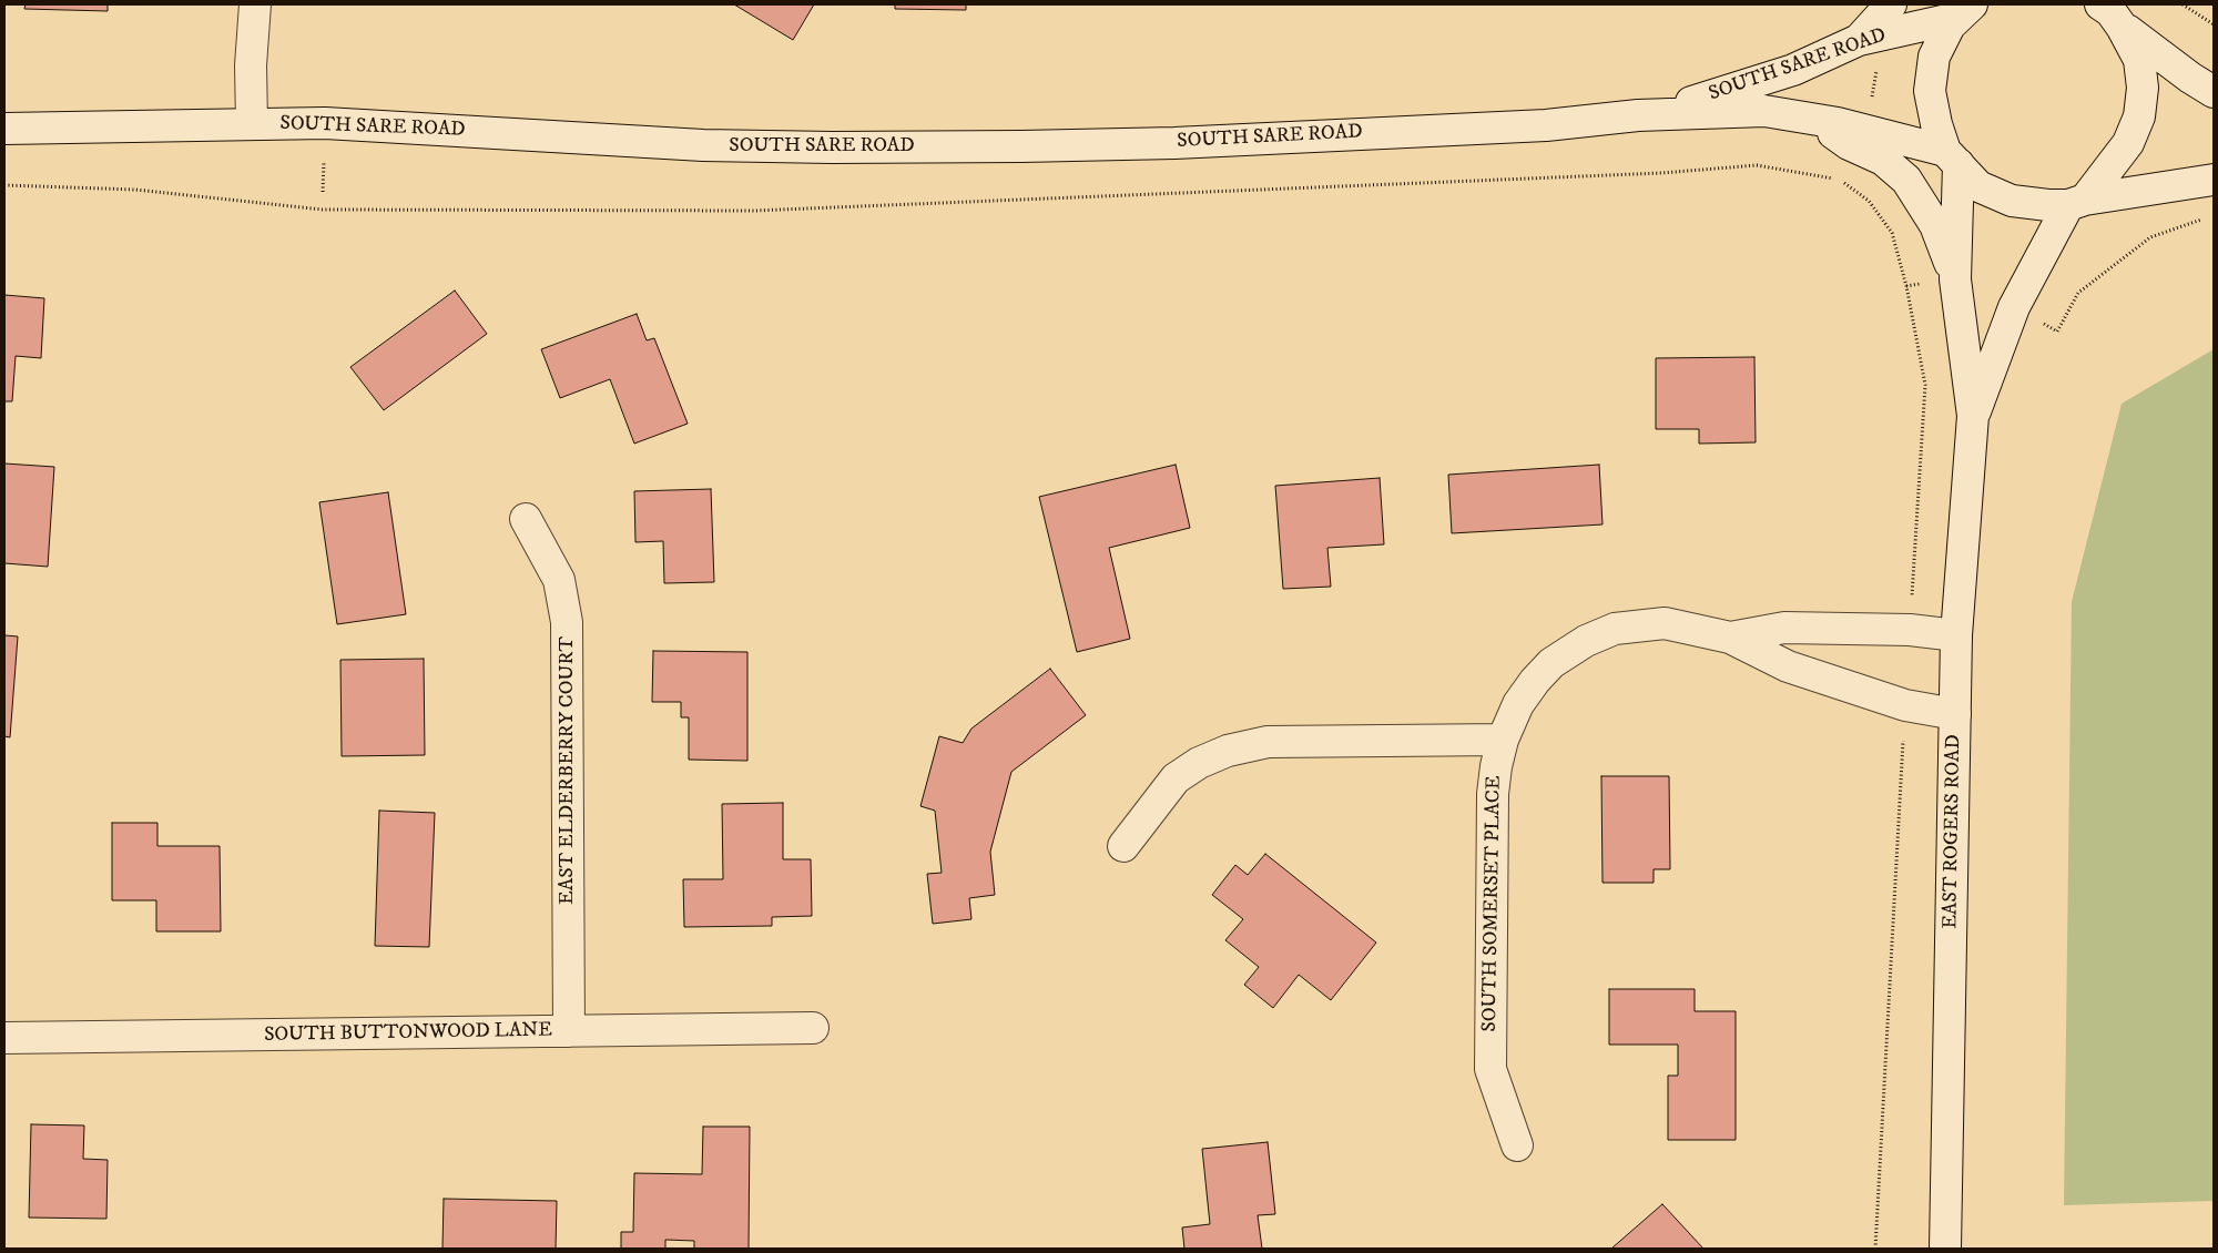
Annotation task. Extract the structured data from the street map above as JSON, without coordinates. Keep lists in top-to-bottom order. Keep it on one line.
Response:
{"streets":{"main road":["SOUTH SARE ROAD","EAST ELDERBERRY COURT","EAST ROGERS ROAD","SOUTH SOMERSET PLACE","SOUTH BUTTONWOOD LANE"]},"crossings":[["SOUTH SARE ROAD","EAST ROGERS ROAD"],["EAST ELDERBERRY COURT","SOUTH BUTTONWOOD LANE"],["EAST ROGERS ROAD","SOUTH SOMERSET PLACE"]]}
